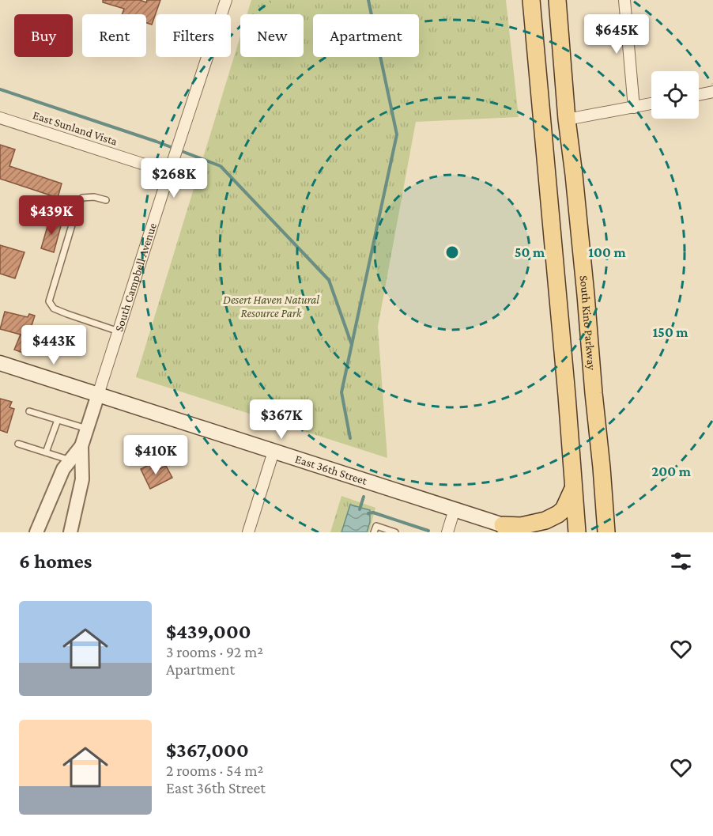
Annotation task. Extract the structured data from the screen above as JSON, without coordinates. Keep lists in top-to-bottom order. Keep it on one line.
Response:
{"streets":{"main road":["South Kino Parkway","East 36th Street"],"street":["East Sunland Vista","South Campbell Avenue"]},"crossings":[["East Sunland Vista","South Campbell Avenue"],["South Campbell Avenue","East 36th Street"]],"parks":["Desert Haven Natural Resource Park"],"page":{"price":["$645K","$268K","$439K","$443K","$367K","$410K"],"chip":["Buy","Rent","Filters","New","Apartment"],"heading":"6 homes","list":[{"name":"$439,000","note":"3 rooms · 92 m² · Apartment"},{"name":"$367,000","note":"2 rooms · 54 m² · East 36th Street"}]},"rings":["50 m","100 m","150 m","200 m"]}
